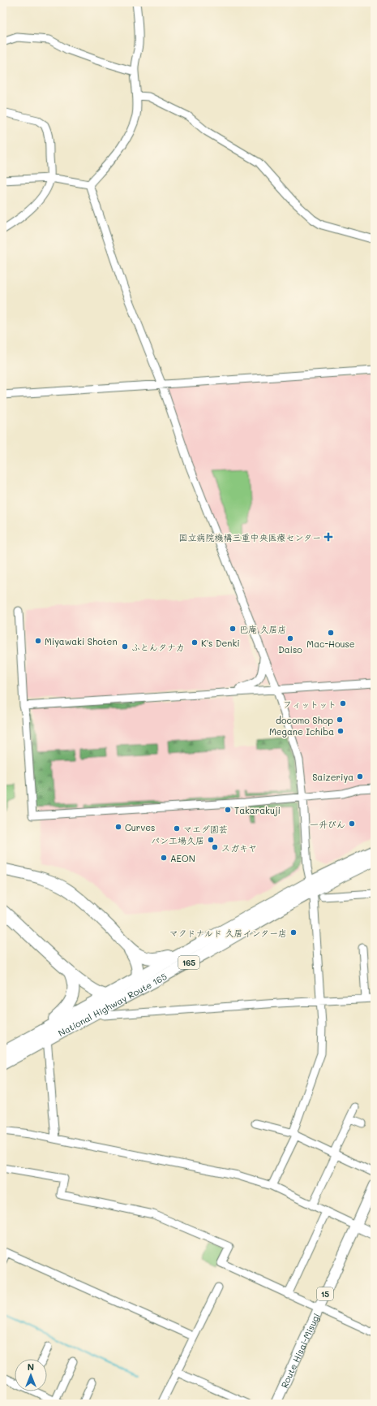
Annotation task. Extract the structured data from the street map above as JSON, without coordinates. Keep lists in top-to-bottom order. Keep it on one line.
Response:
{"streets":{"highway":["165","National Highway Route 165"],"main road":["15","Route Hisai-Misugi"]},"places":{"health":["国立病院機構三重中央医療センター"],"other":["巴庵 久居店","Mac-House","Daiso","Miyawaki Shoten","K's Denki","ふとんタナカ","フィットット","docomo Shop","Megane Ichiba","Saizeriya","Takarakuji","一升びん","Curves","マエダ園芸","パン工場久居","スガキヤ","AEON","マクドナルド 久居インター店"]},"north":"top"}
